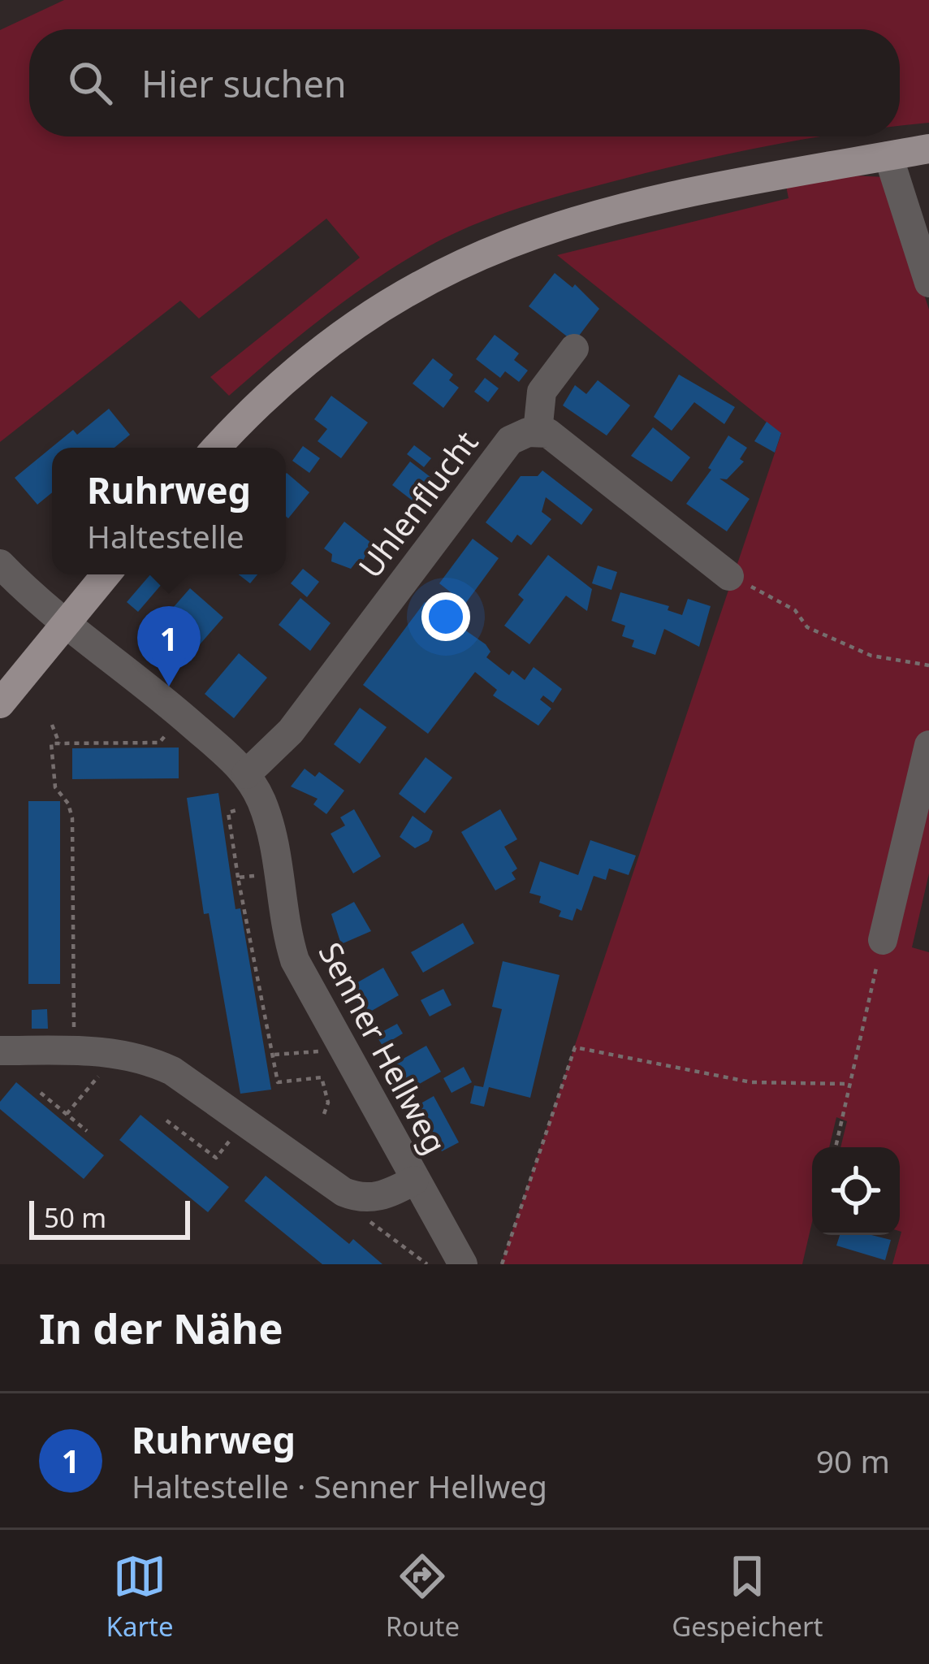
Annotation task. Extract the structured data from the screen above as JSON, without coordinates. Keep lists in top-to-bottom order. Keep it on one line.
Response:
{"streets":{"street":["Uhlenflucht","Senner Hellweg"]},"crossings":[["Uhlenflucht","Senner Hellweg"]],"scale_bar":"50 m","page":{"search":"Hier suchen","popup":["Ruhrweg","Haltestelle"],"pins":"1","scale":"50 m","heading":"In der Nähe","list":[{"mark":"1","name":"Ruhrweg","note":"Haltestelle · Senner Hellweg","value":"90 m"}],"nav":["Karte","Route","Gespeichert"]}}
